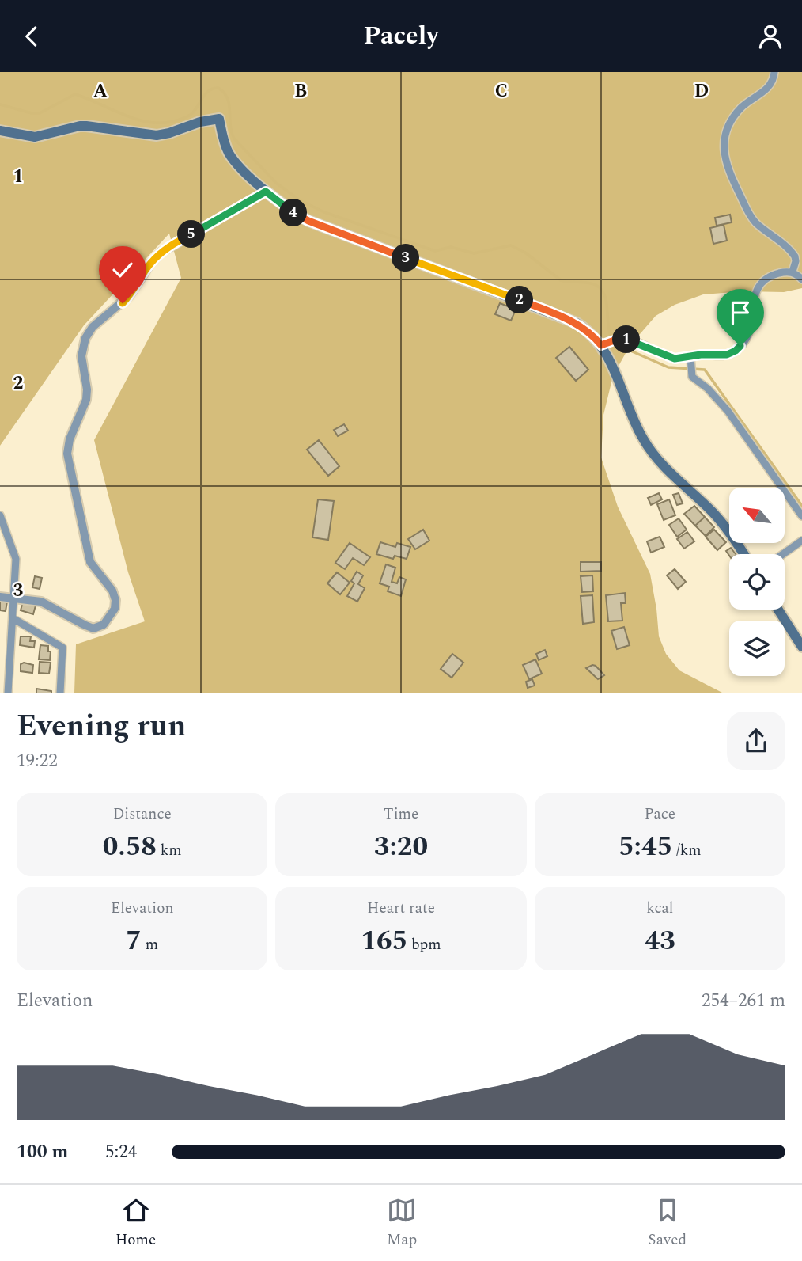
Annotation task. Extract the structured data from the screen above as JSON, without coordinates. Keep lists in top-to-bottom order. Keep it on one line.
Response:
{"north":"top left","page":{"header":"Pacely","pins":["4","5","3","2","1"],"heading":["Evening run","19:22"],"stats":[["Distance","0.58 km"],["Time","3:20"],["Pace","5:45 /km"],["Elevation","7 m"],["Heart rate","165 bpm"],["kcal","43"]],"chart":["Elevation","254–261 m"],"list":[{"name":"100 m","note":"5:24"}],"tabs":["Home","Map","Saved"]},"grid":{"columns":["A","B","C","D"],"rows":["1","2","3"]}}
